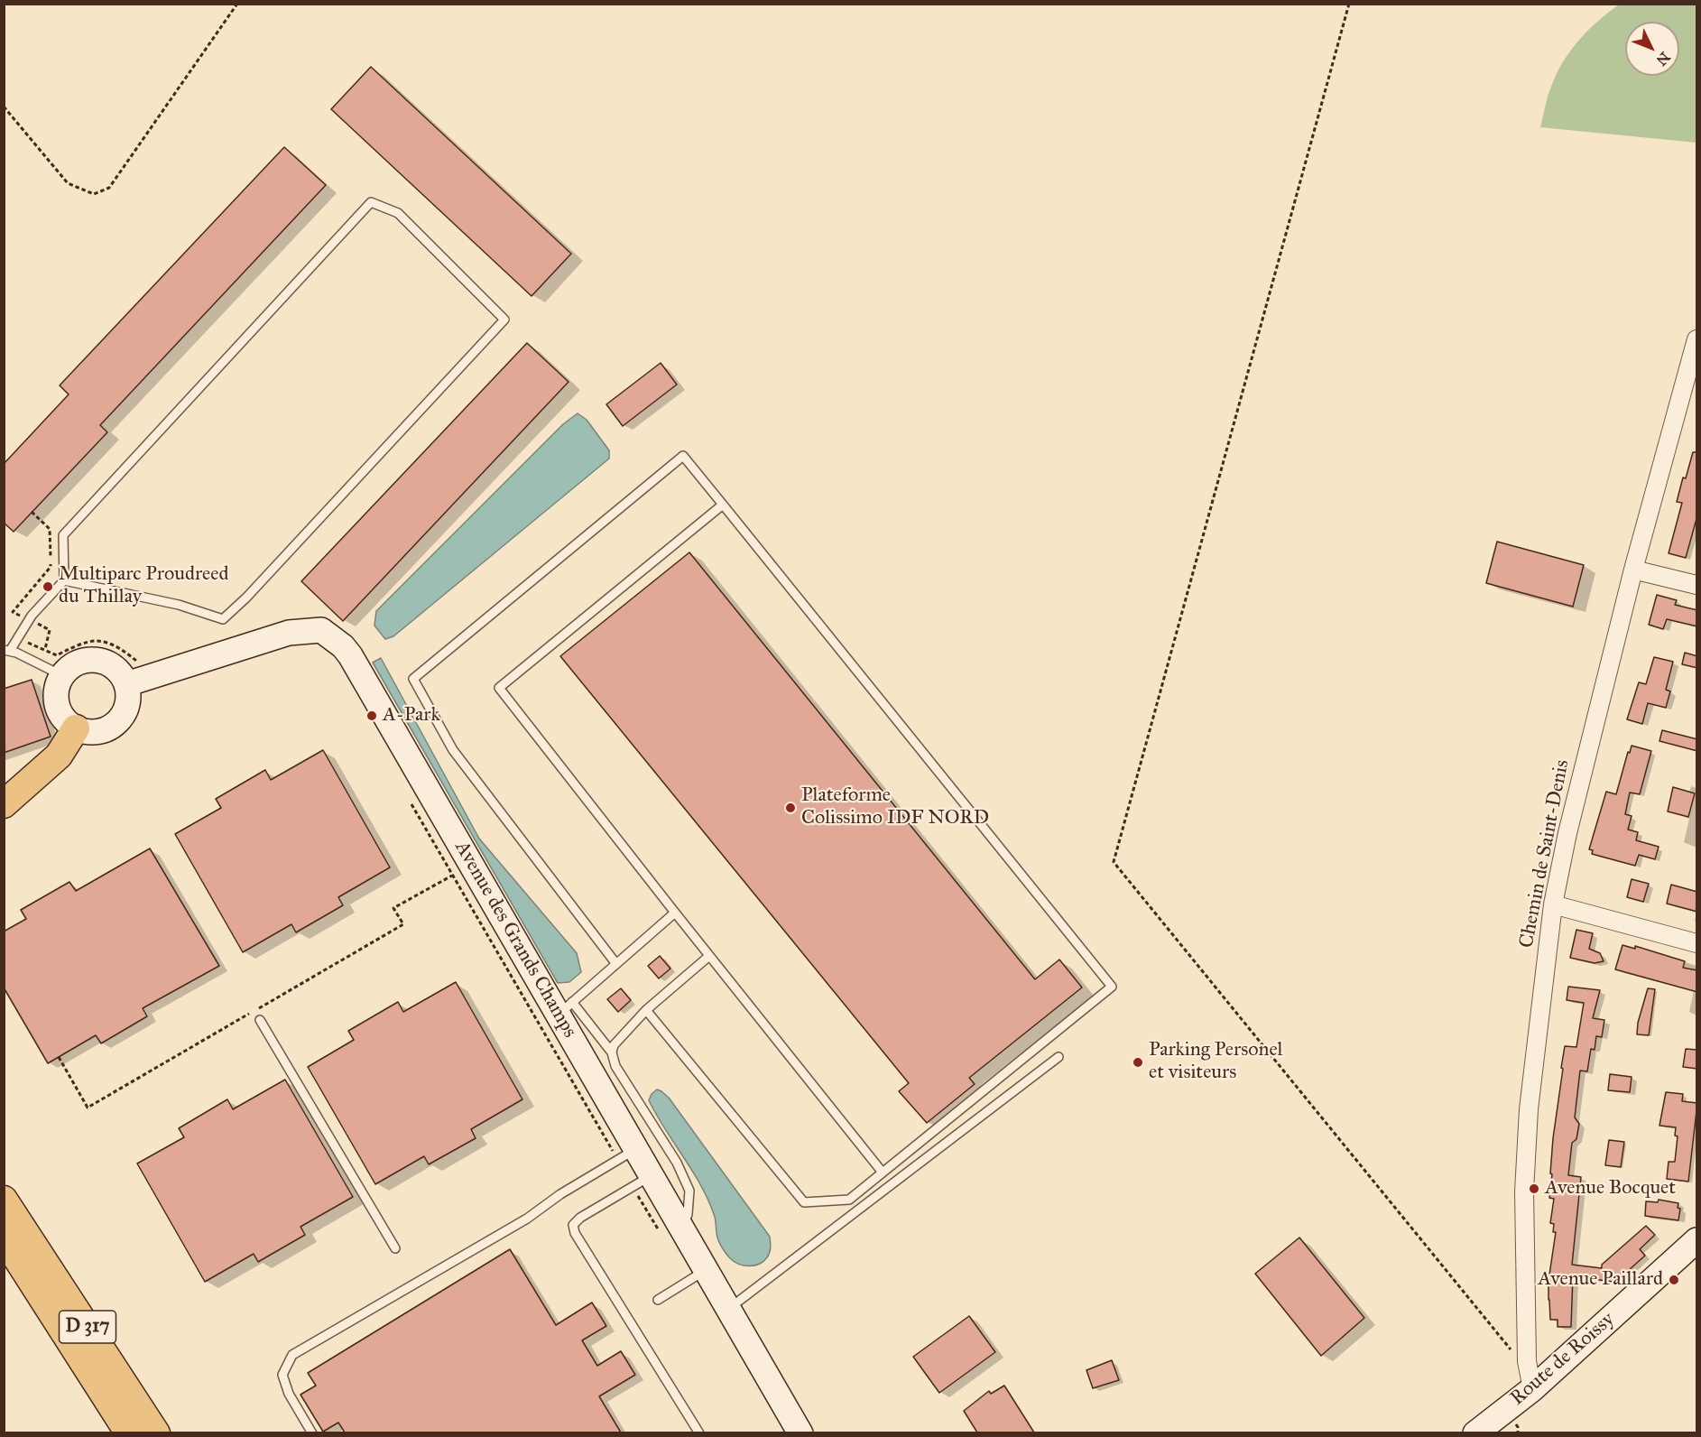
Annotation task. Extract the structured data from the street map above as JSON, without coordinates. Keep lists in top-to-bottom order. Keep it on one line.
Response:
{"streets":{"main road":["Avenue des Grands Champs","D 317","Route de Roissy"],"street":["Chemin de Saint-Denis"]},"crossings":[["Chemin de Saint-Denis","Route de Roissy"]],"places":["Multiparc Proudreed du Thillay","A-Park","Plateforme Colissimo IDF NORD","Parking Personel et visiteurs","Avenue Bocquet","Avenue Paillard"],"north":"bottom right"}
